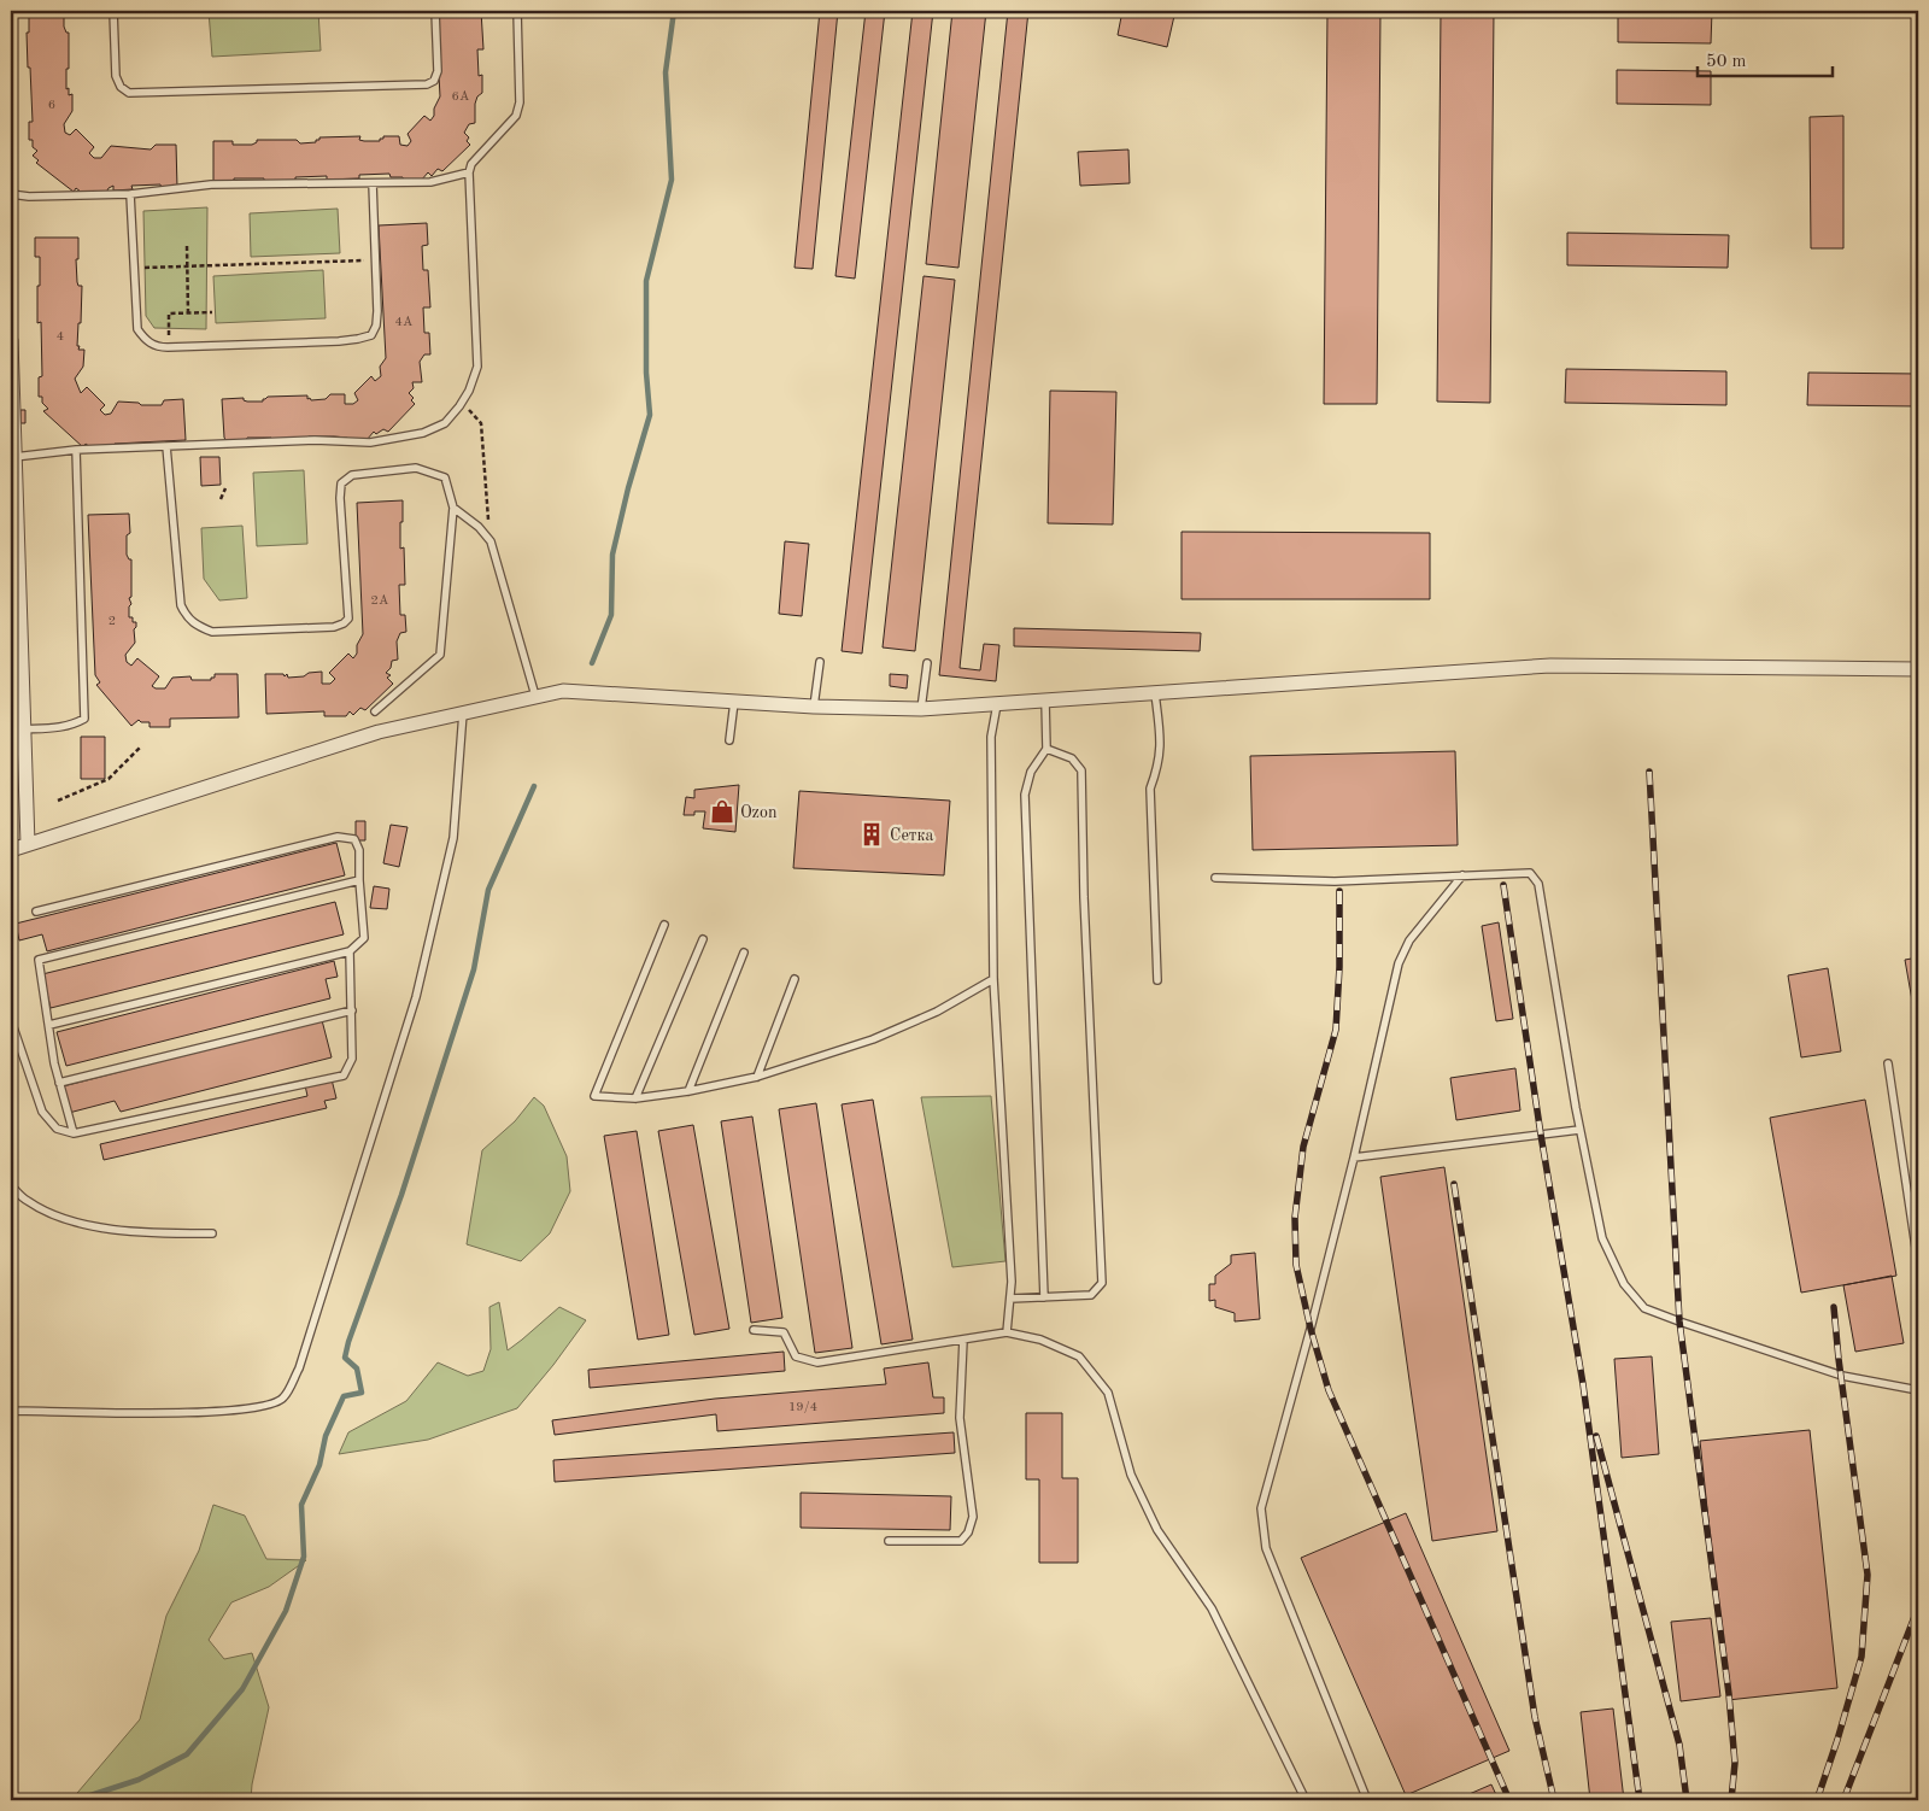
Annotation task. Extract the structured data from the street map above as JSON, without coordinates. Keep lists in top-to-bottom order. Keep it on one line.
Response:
{"places":{"shop":["Ozon"],"building":["Сетка"]},"house_numbers":["6А","6","4А","4","2А","2","19/4"],"scale_bar":"50 m"}
